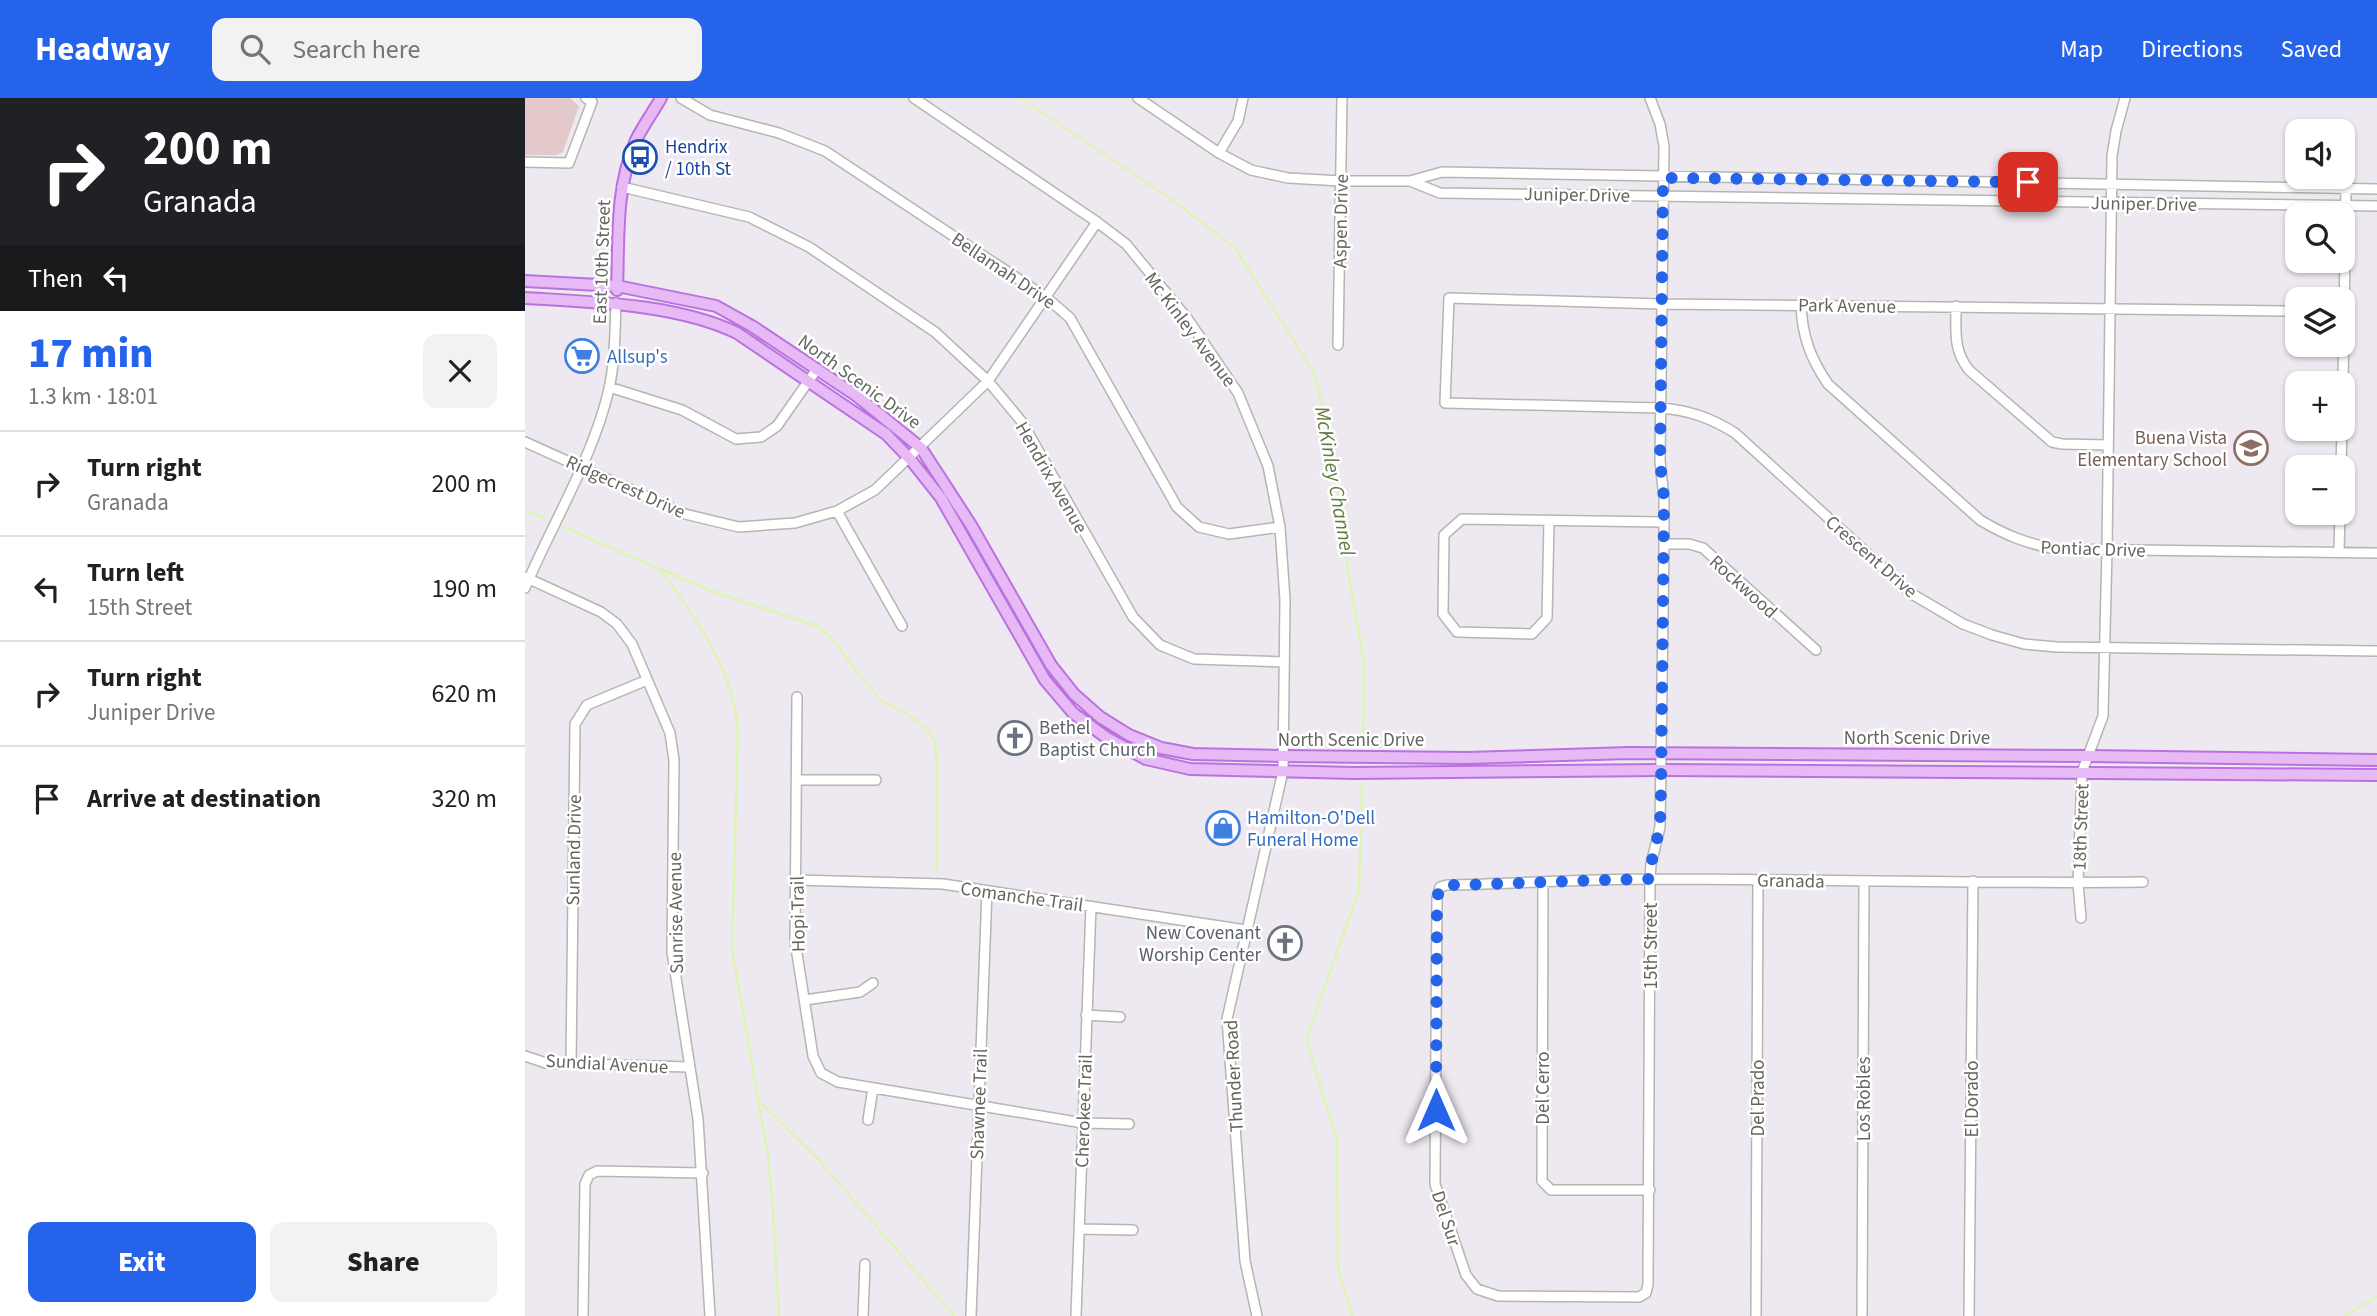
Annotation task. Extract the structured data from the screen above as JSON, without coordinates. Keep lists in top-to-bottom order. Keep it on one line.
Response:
{"streets":{"main road":["East 10th Street","North Scenic Drive"],"street":["Juniper Drive","Aspen Drive","Bellamah Drive","Park Avenue","Mc Kinley Avenue","Hendrix Avenue","Ridgecrest Drive","Pontiac Drive","Crescent Drive","Rockwood","18th Street","Sunland Drive","Granada","Comanche Trail","Sunrise Avenue","Hopi Trail","15th Street","Sundial Avenue","Thunder Road","Del Cerro","Del Prado","Los Robles","El Dorado","Shawnee Trail","Cherokee Trail","Del Sur"]},"crossings":[["Juniper Drive","Aspen Drive"],["Juniper Drive","18th Street"],["Juniper Drive","15th Street"],["East 10th Street","North Scenic Drive"],["East 10th Street","Hendrix Avenue"],["East 10th Street","Ridgecrest Drive"],["East 10th Street","Sunrise Avenue"],["Bellamah Drive","Mc Kinley Avenue"],["Bellamah Drive","Ridgecrest Drive"],["Park Avenue","Pontiac Drive"],["Park Avenue","Crescent Drive"],["Park Avenue","18th Street"],["Park Avenue","15th Street"],["Mc Kinley Avenue","North Scenic Drive"],["Mc Kinley Avenue","Hendrix Avenue"],["Mc Kinley Avenue","Ridgecrest Drive"],["Mc Kinley Avenue","Thunder Road"],["North Scenic Drive","Ridgecrest Drive"],["North Scenic Drive","18th Street"],["North Scenic Drive","15th Street"],["North Scenic Drive","Thunder Road"],["Hendrix Avenue","Ridgecrest Drive"],["Pontiac Drive","18th Street"],["Crescent Drive","18th Street"],["Crescent Drive","15th Street"],["Rockwood","15th Street"],["18th Street","Granada"],["Sunland Drive","Sunrise Avenue"],["Sunland Drive","Sundial Avenue"],["Granada","15th Street"],["Granada","Del Cerro"],["Granada","Del Prado"],["Granada","Los Robles"],["Granada","El Dorado"],["Granada","Del Sur"],["Comanche Trail","Hopi Trail"],["Comanche Trail","Thunder Road"],["Comanche Trail","Shawnee Trail"],["Comanche Trail","Cherokee Trail"],["Sunrise Avenue","Sundial Avenue"],["Hopi Trail","Shawnee Trail"],["Hopi Trail","Cherokee Trail"],["15th Street","Del Cerro"],["15th Street","Del Sur"]],"water":["McKinley Channel"],"places":{"bus stop":["Hendrix / 10th St"],"supermarket":["Allsup's"],"school or university":["Buena Vista Elementary School"],"church":["Bethel Baptist Church","New Covenant Worship Center"],"shop":["Hamilton-O'Dell Funeral Home"]},"page":{"header":"Headway","search":"Search here","nav":["Map","Directions","Saved"],"turn":["200 m","Granada"],"map_buttons":["+","−"],"then":"Then","heading":["17 min","1.3 km · 18:01"],"list":[{"name":"Turn right","note":"Granada","value":"200 m"},{"name":"Turn left","note":"15th Street","value":"190 m"},{"name":"Turn right","note":"Juniper Drive","value":"620 m"},{"name":"Arrive at destination","value":"320 m"}],"buttons":["Exit","Share"]}}
